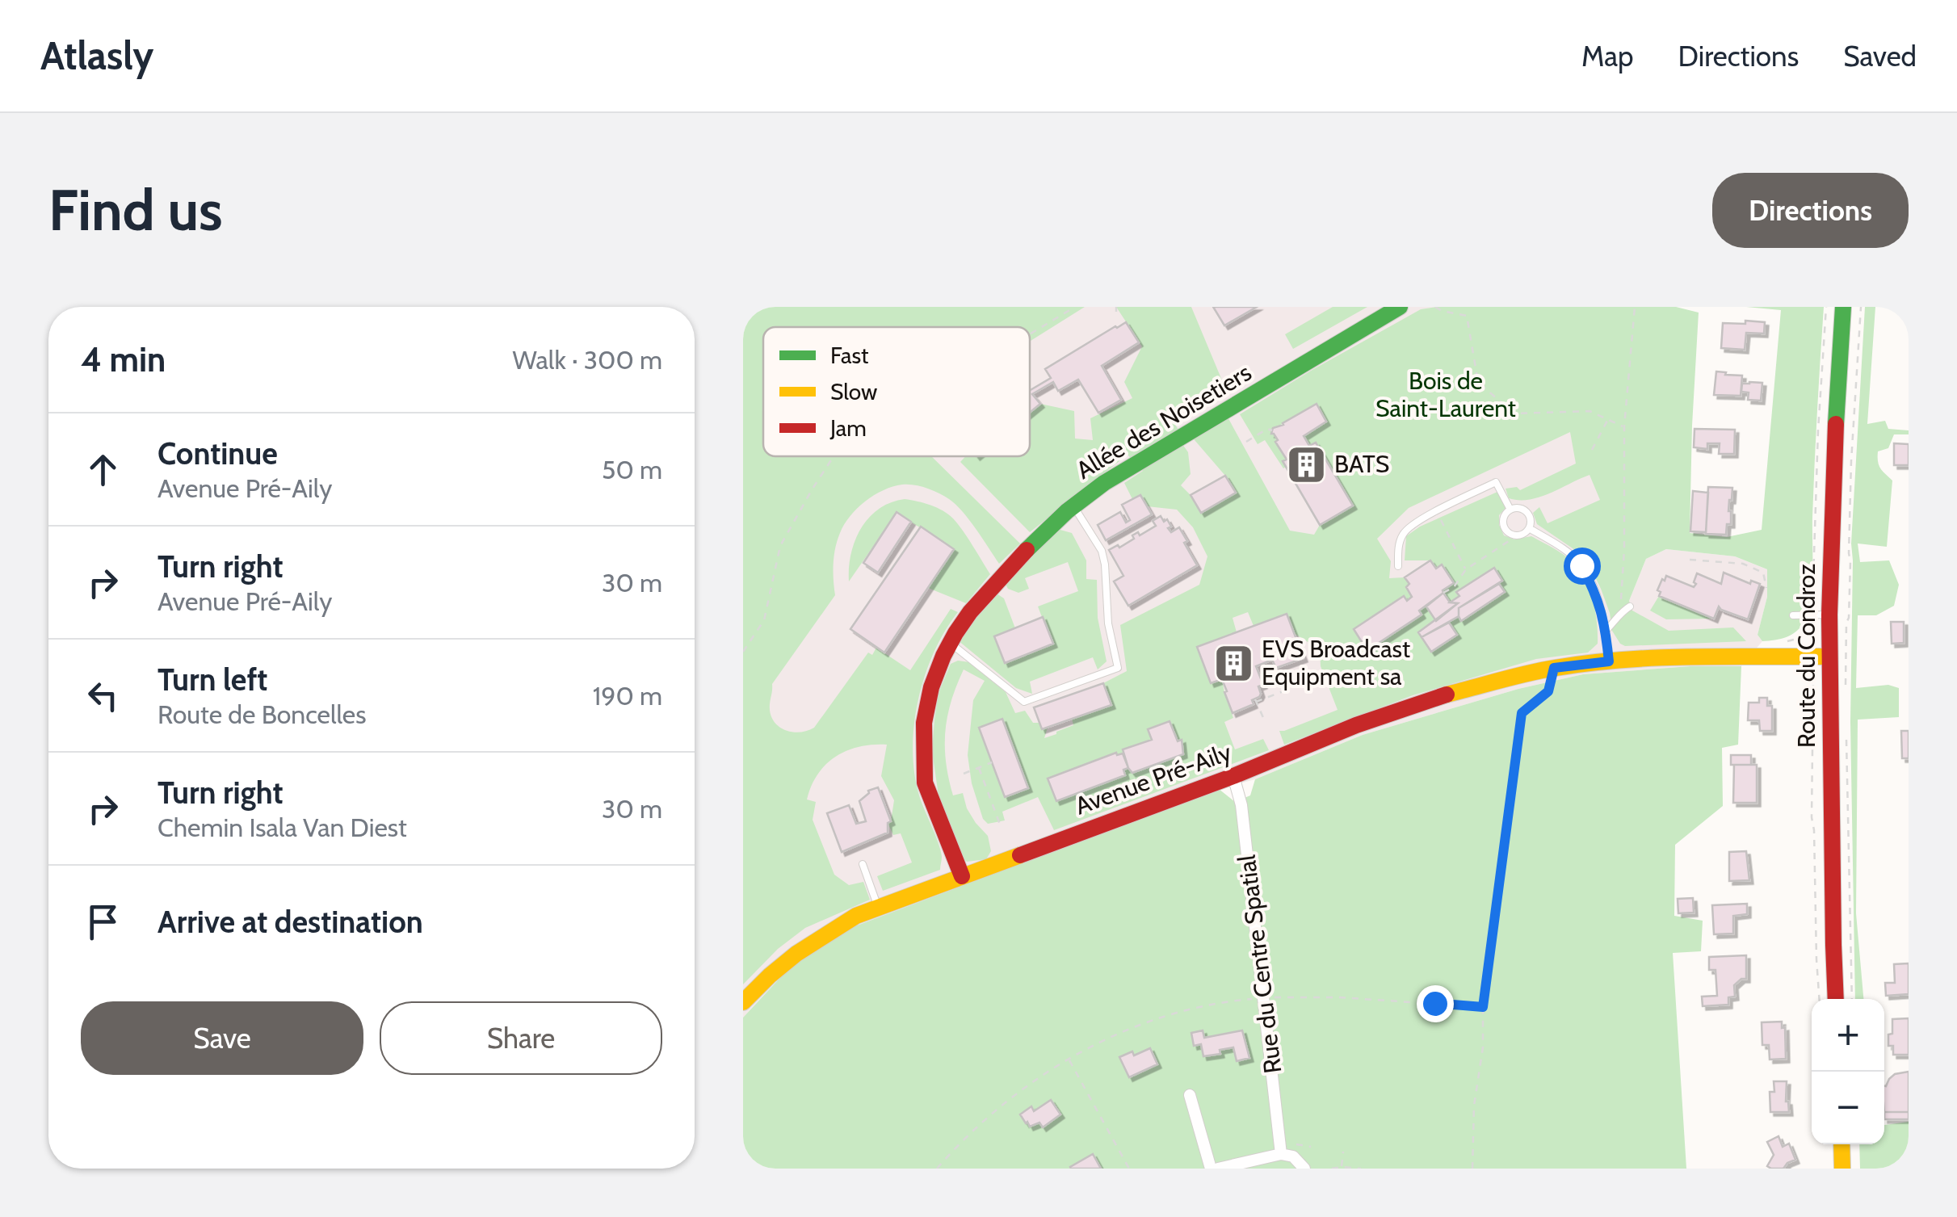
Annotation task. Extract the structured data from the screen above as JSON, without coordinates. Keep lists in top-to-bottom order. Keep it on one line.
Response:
{"streets":{"street":["Allée des Noisetiers","Route du Condroz","Avenue Pré-Aily","Rue du Centre Spatial"]},"crossings":[["Allée des Noisetiers","Avenue Pré-Aily"],["Route du Condroz","Avenue Pré-Aily"],["Avenue Pré-Aily","Rue du Centre Spatial"]],"parks":["Bois de Saint-Laurent"],"places":{"building":["BATS","EVS Broadcast Equipment sa"]},"legend":["Fast","Slow","Jam"],"page":{"header":"Atlasly","nav":["Map","Directions","Saved"],"buttons":["Directions",["Save","Share"]],"title":"Find us","heading":["4 min","Walk · 300 m"],"list":[["Continue","Avenue Pré-Aily","50 m"],["Turn right","Avenue Pré-Aily","30 m"],["Turn left","Route de Boncelles","190 m"],["Turn right","Chemin Isala Van Diest","30 m"],"Arrive at destination"],"map_buttons":["+","−"]}}
